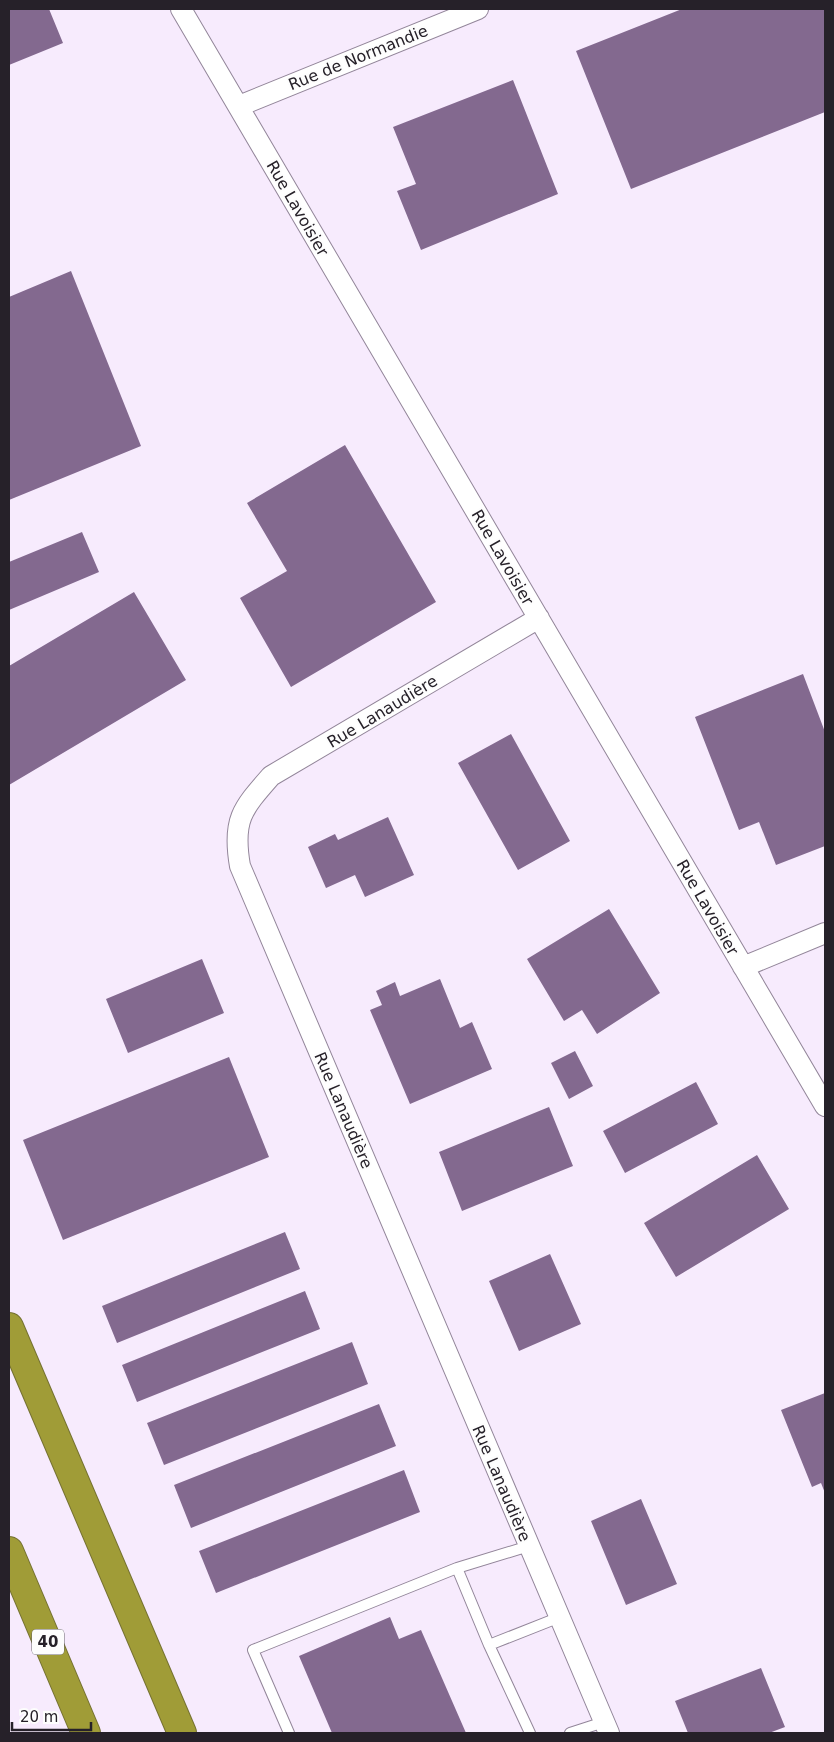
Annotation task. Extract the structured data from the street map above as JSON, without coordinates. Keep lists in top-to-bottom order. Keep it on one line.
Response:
{"streets":{"highway":["40"],"street":["Rue de Normandie","Rue Lavoisier","Rue Lanaudière"]},"crossings":[["Rue de Normandie","Rue Lavoisier"],["Rue Lavoisier","Rue Lanaudière"]],"scale_bar":"20 m"}
